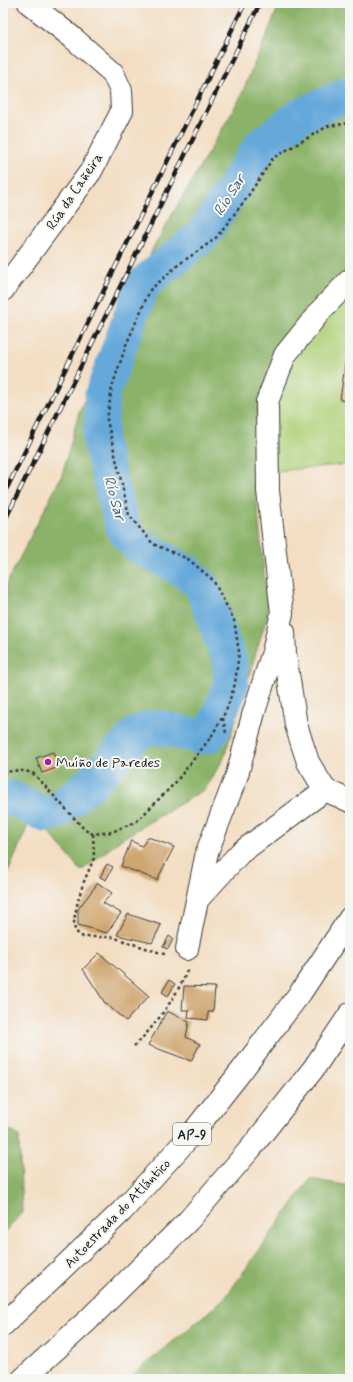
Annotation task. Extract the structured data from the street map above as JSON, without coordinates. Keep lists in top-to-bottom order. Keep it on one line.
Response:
{"streets":{"main road":["Rúa da Cañeira","AP-9","Autoestrada do Atlántico"]},"water":["Río Sar"],"places":["Muíño de Paredes"]}
